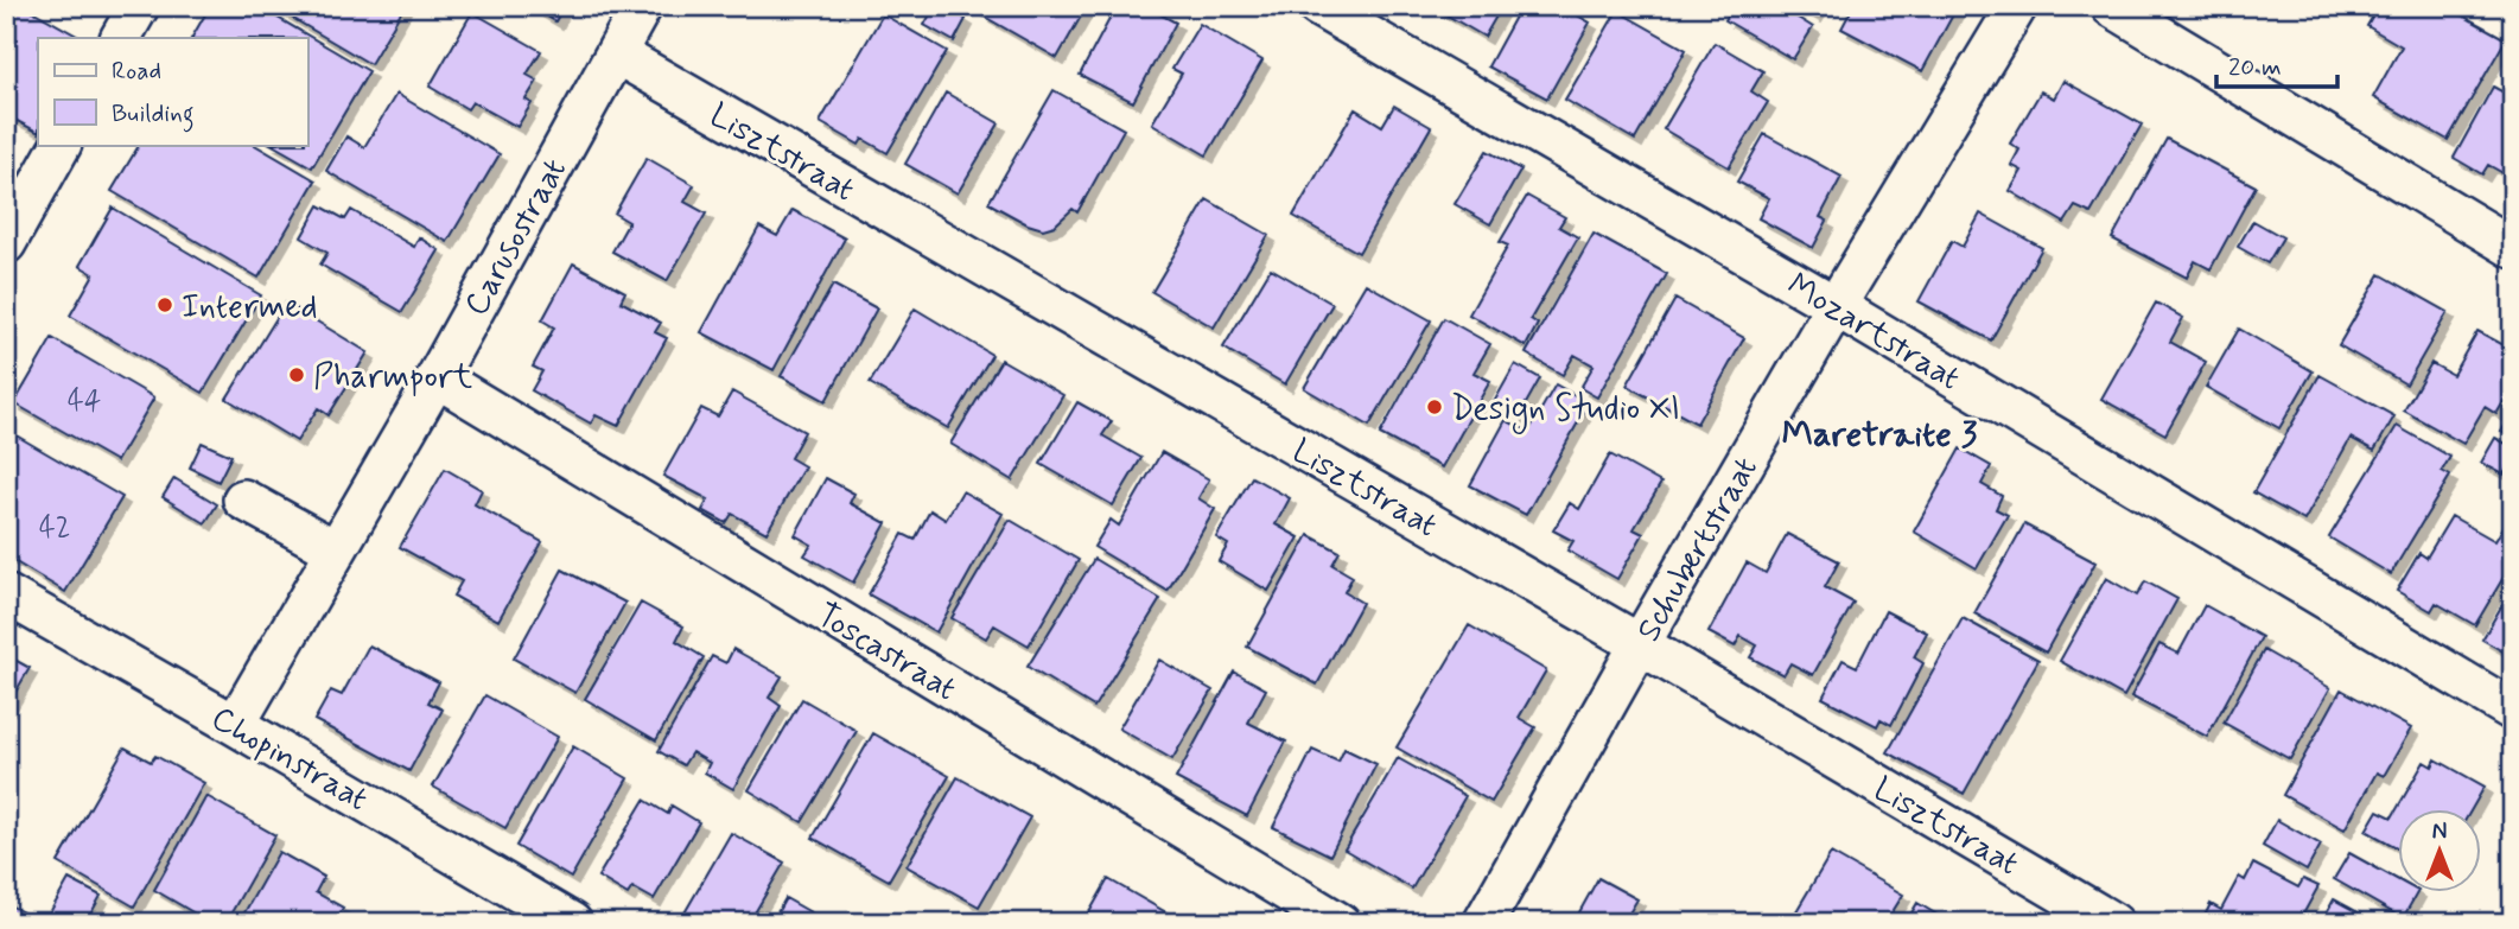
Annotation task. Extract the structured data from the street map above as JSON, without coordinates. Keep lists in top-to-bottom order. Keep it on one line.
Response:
{"streets":{"street":["Lisztstraat","Carusostraat","Mozartstraat","Schubertstraat","Toscastraat","Chopinstraat"]},"crossings":[["Lisztstraat","Carusostraat"],["Lisztstraat","Schubertstraat"],["Carusostraat","Toscastraat"],["Carusostraat","Chopinstraat"],["Mozartstraat","Schubertstraat"]],"districts":["Maretraite 3"],"places":["Intermed","Pharmport","Design Studio XI"],"house_numbers":["44","42"],"legend":["Road","Building"],"scale_bar":"20 m","north":"top"}
